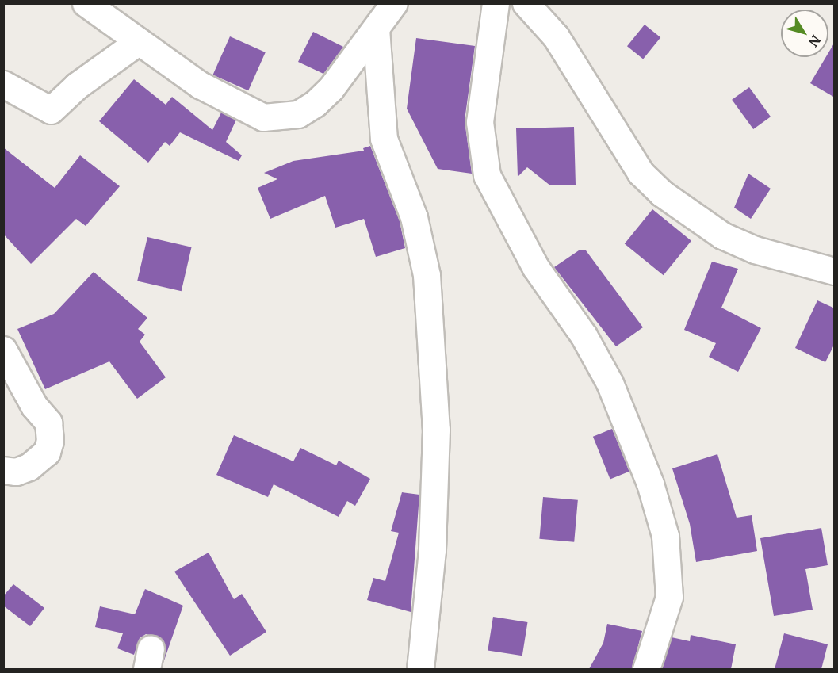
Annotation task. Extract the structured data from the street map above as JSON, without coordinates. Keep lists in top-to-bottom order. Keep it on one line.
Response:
{"north":"bottom right"}
